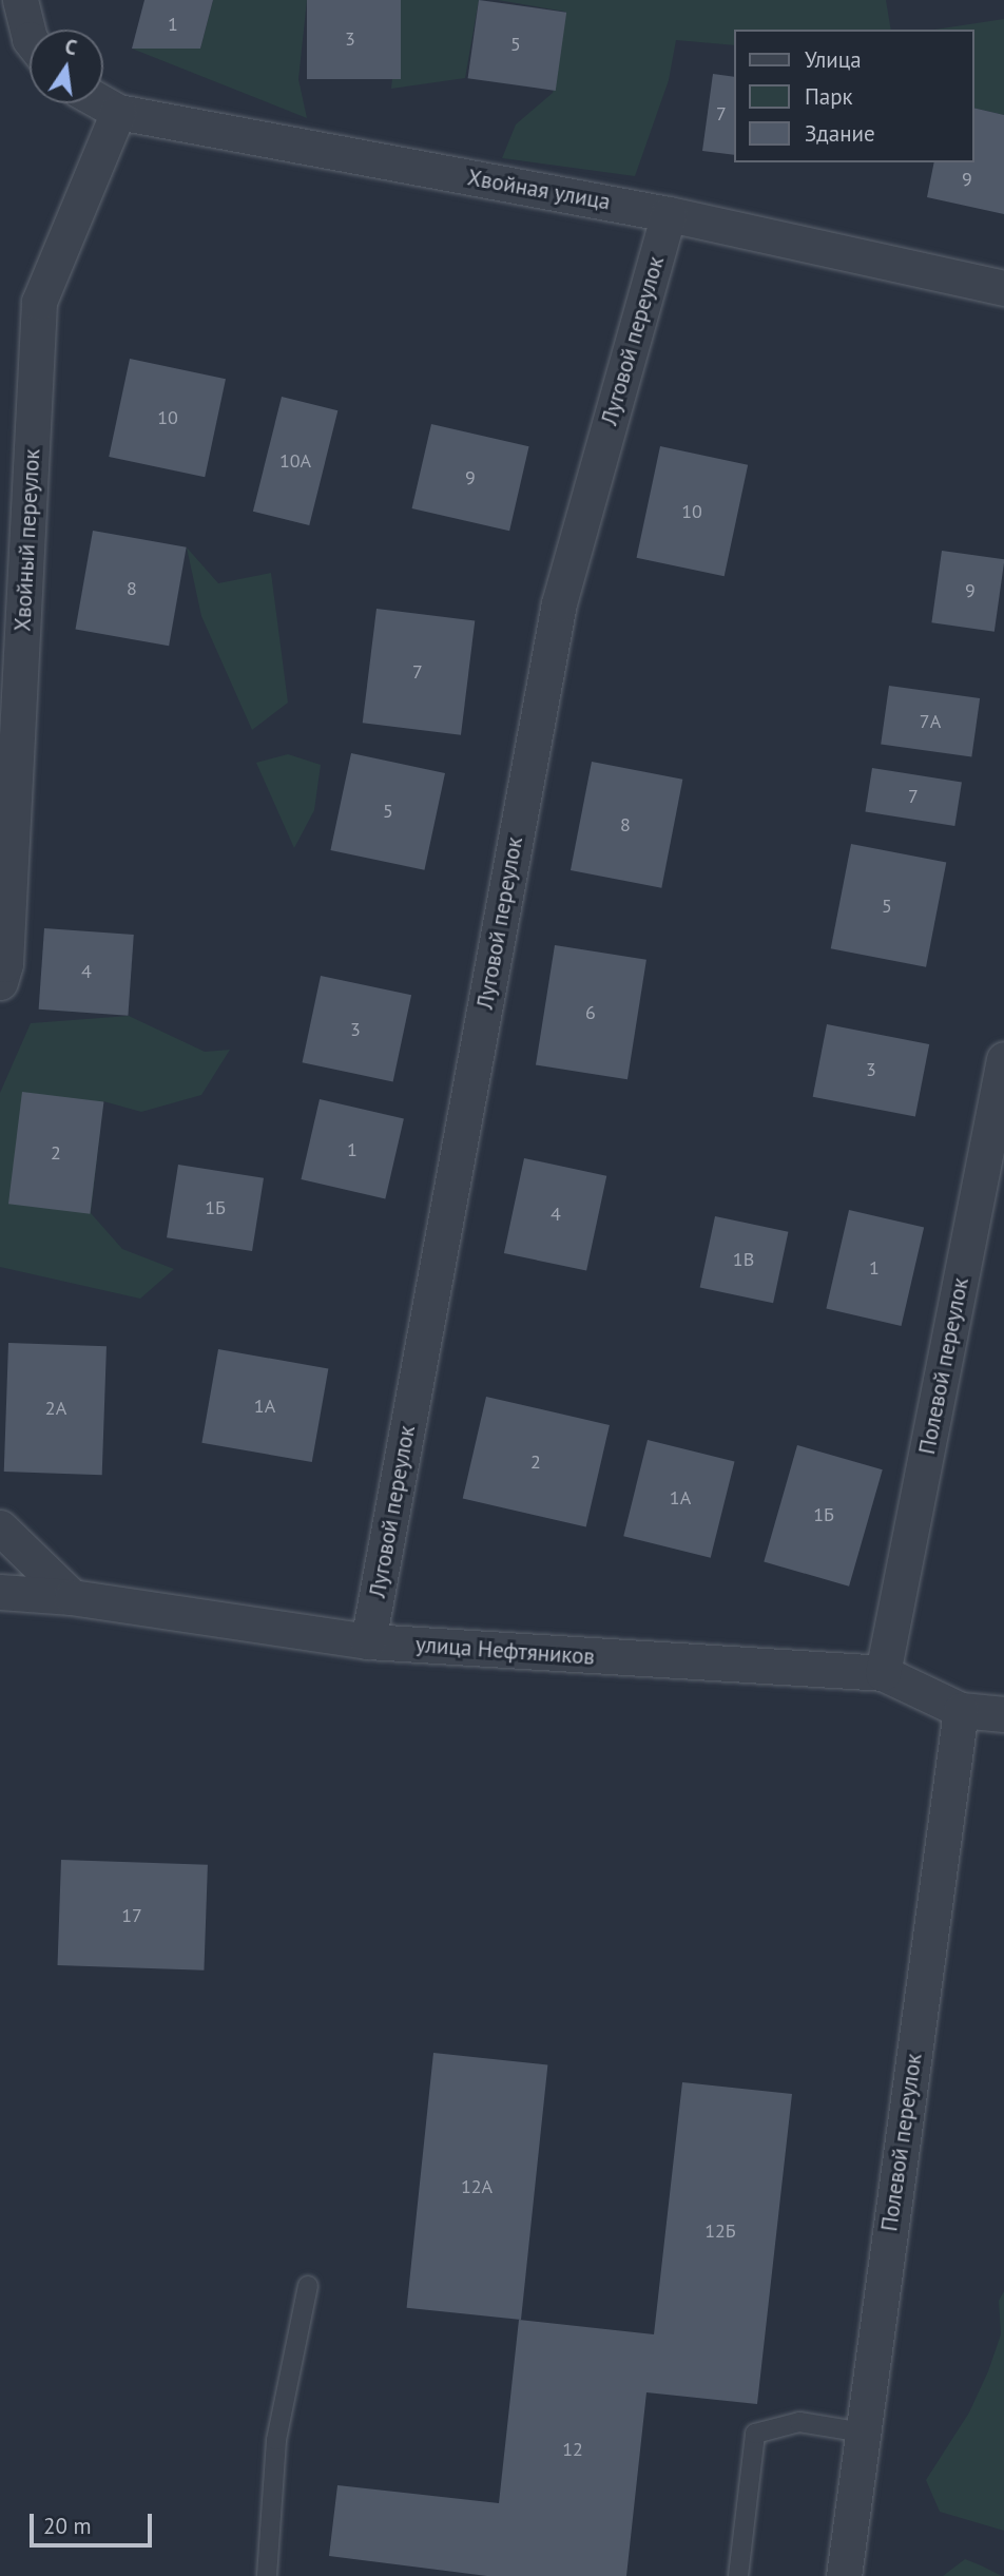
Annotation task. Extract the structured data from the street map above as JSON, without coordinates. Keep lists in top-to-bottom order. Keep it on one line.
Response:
{"streets":{"street":["Хвойная улица","Луговой переулок","Хвойный переулок","Полевой переулок","улица Нефтяников"]},"crossings":[["Хвойная улица","Луговой переулок"],["Хвойная улица","Хвойный переулок"],["Луговой переулок","улица Нефтяников"],["Полевой переулок","улица Нефтяников"]],"house_numbers":["1","3","5","7","9","10","10А","9","10","8","9","7","7А","7","5","8","5","4","6","3","3","1","2","1Б","4","1В","1","1А","2А","2","1А","1Б","17","12А","12Б","12"],"legend":["Улица","Парк","Здание"],"scale_bar":"20 m","north":"top"}
